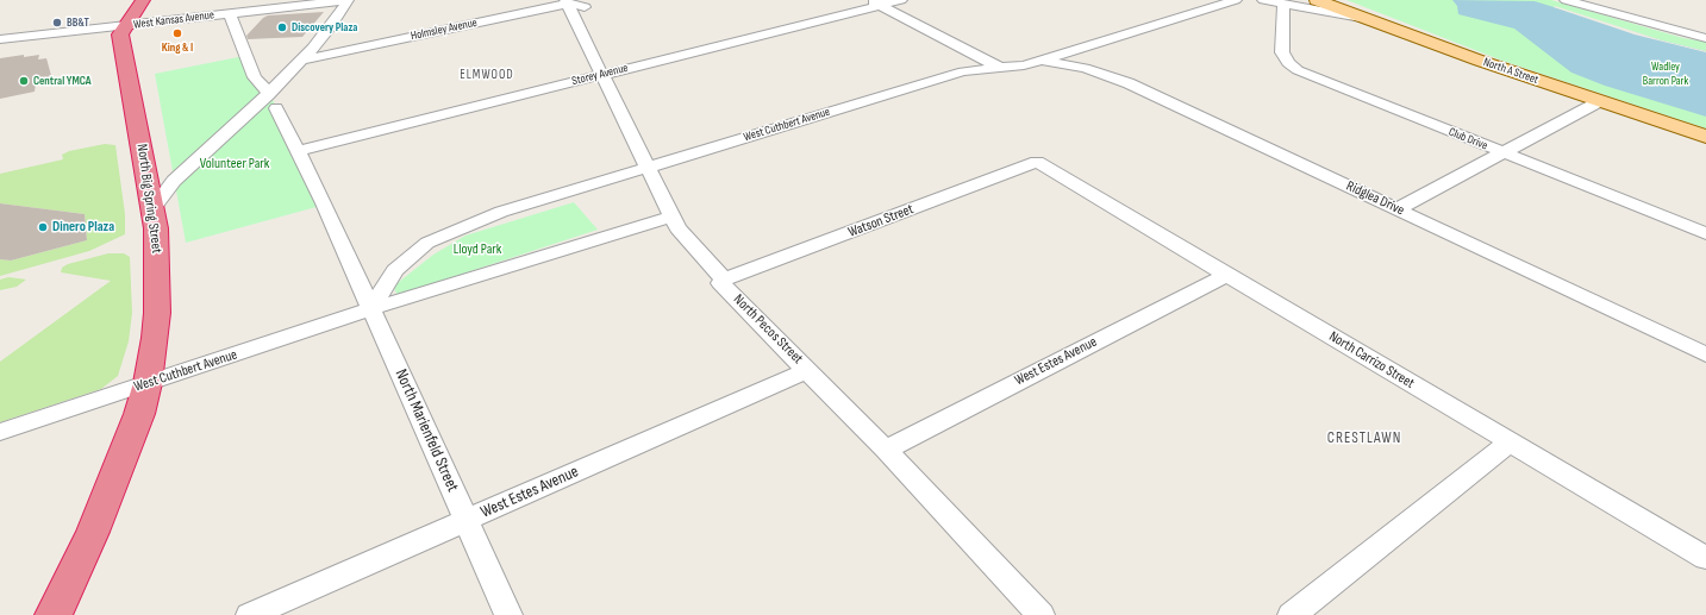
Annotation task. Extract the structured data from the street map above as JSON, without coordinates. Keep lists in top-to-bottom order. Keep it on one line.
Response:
{"streets":{"highway":["North Big Spring Street"],"main road":["North A Street"],"street":["West Kansas Avenue","Holmsley Avenue","Storey Avenue","West Cuthbert Avenue","Club Drive","Ridglea Drive","Watson Street","North Pecos Street","North Carrizo Street","West Estes Avenue","North Marienfeld Street"]},"crossings":[["West Kansas Avenue","North Big Spring Street"],["West Kansas Avenue","North Marienfeld Street"],["Holmsley Avenue","North Pecos Street"],["Storey Avenue","North Pecos Street"],["Storey Avenue","North Marienfeld Street"],["West Cuthbert Avenue","North Big Spring Street"],["West Cuthbert Avenue","Ridglea Drive"],["West Cuthbert Avenue","North Pecos Street"],["West Cuthbert Avenue","North Marienfeld Street"],["Watson Street","North Pecos Street"],["Watson Street","North Carrizo Street"],["North Pecos Street","West Estes Avenue"],["North Carrizo Street","West Estes Avenue"],["West Estes Avenue","North Marienfeld Street"]],"districts":["ELMWOOD","CRESTLAWN"],"parks":["Wadley Barron Park","Volunteer Park","Lloyd Park"],"places":["BB&T","Discovery Plaza","King & I","Central YMCA","Dinero Plaza"]}
